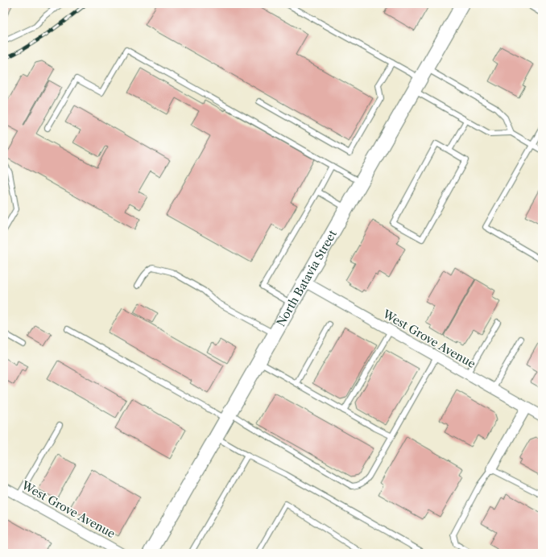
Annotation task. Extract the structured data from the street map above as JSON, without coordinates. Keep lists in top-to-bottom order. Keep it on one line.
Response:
{"streets":{"main road":["North Batavia Street"],"street":["West Grove Avenue"]},"crossings":[["North Batavia Street","West Grove Avenue"]]}
